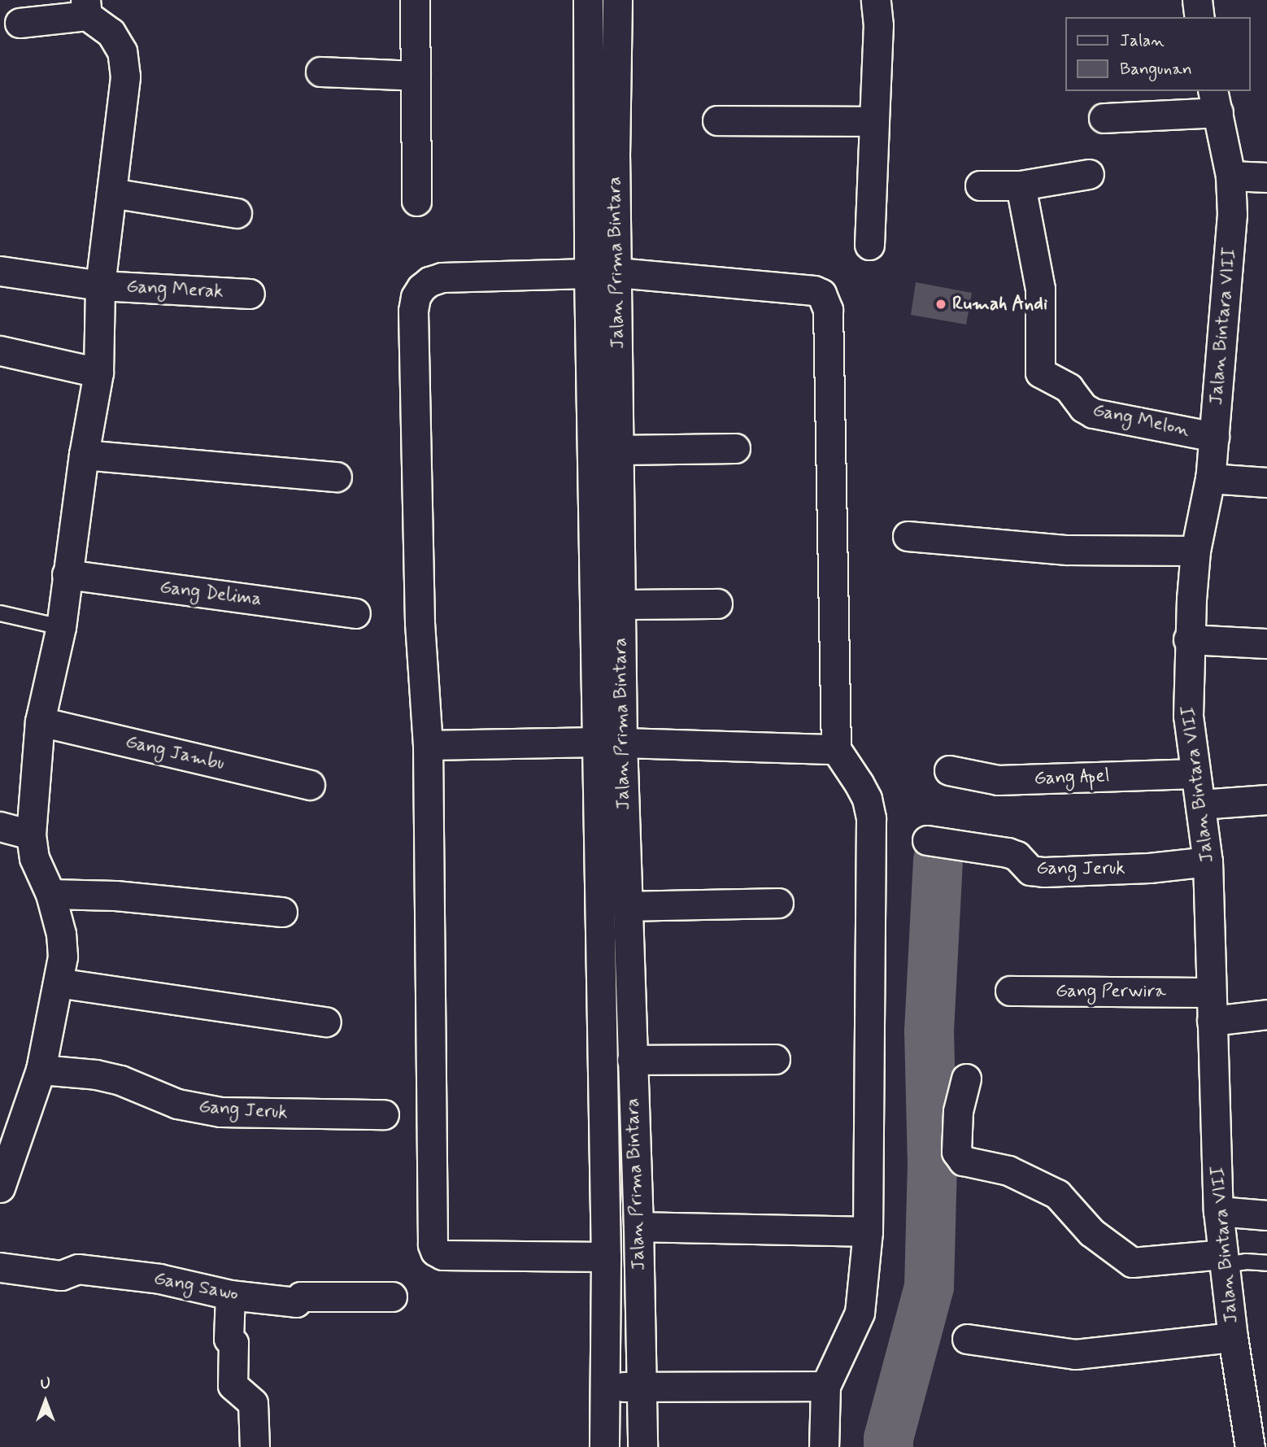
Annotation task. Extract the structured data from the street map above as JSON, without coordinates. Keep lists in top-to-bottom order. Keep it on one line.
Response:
{"streets":{"street":["Jalan Prima Bintara","Gang Merak","Jalan Bintara VIII","Gang Melon","Gang Delima","Gang Jambu","Gang Apel","Gang Jeruk","Gang Perwira","Gang Sawo"]},"crossings":[["Jalan Bintara VIII","Gang Melon"],["Jalan Bintara VIII","Gang Apel"],["Jalan Bintara VIII","Gang Jeruk"],["Jalan Bintara VIII","Gang Perwira"]],"places":["Rumah Andi"],"legend":["Jalan","Bangunan"],"north":"top"}
